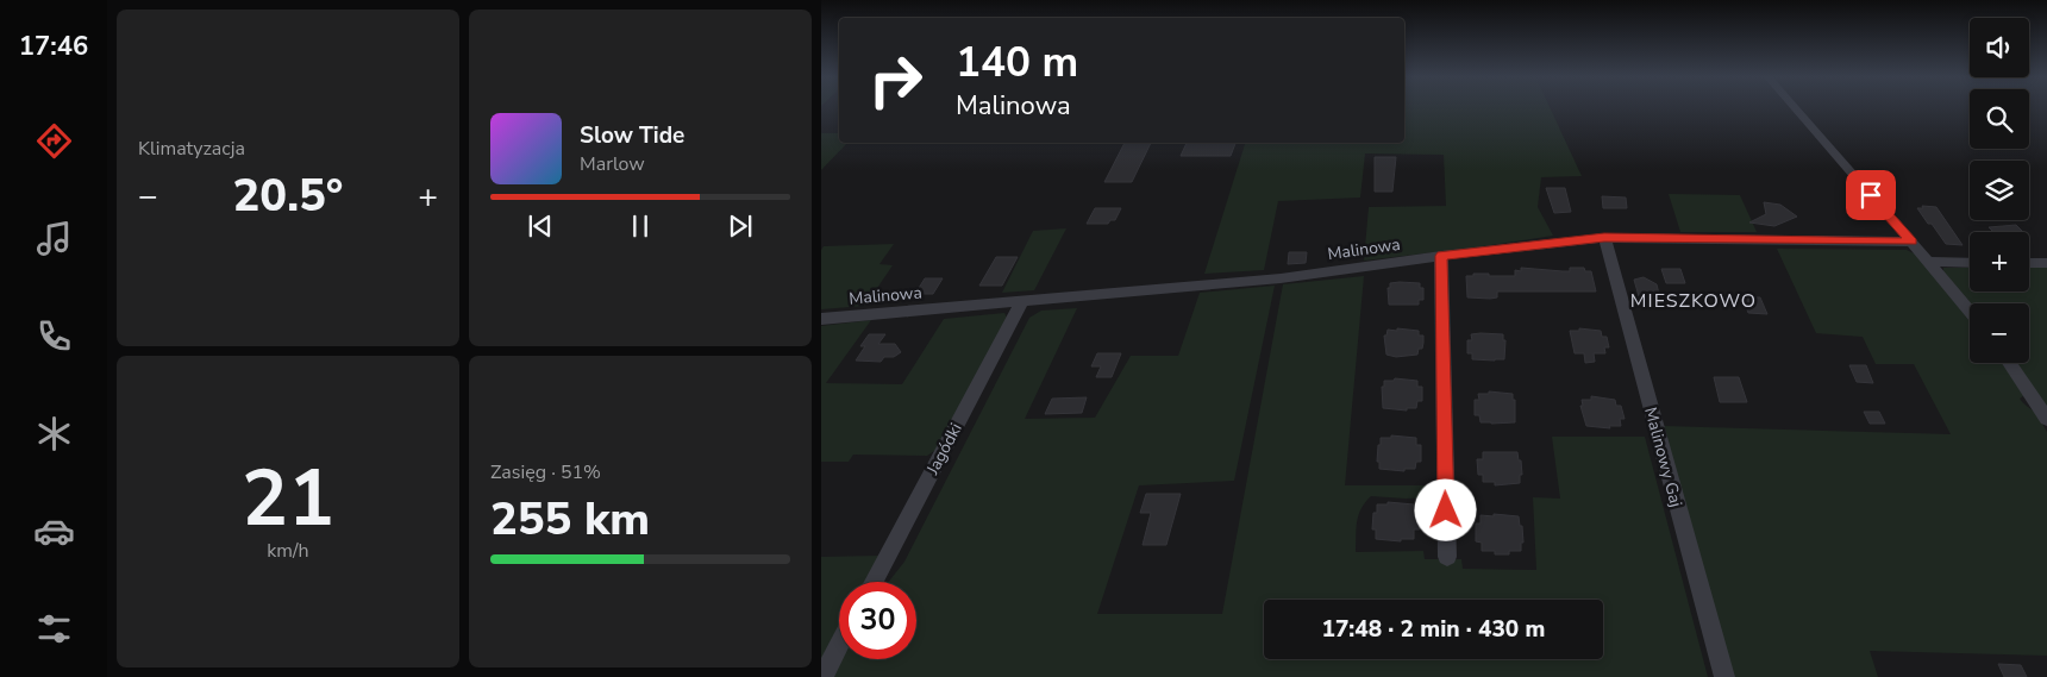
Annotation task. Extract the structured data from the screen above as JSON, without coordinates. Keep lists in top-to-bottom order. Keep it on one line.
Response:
{"streets":{"street":["Malinowa","Jagódki","Malinowy Gaj"]},"crossings":[["Malinowa","Jagódki"],["Malinowa","Malinowy Gaj"]],"districts":["MIESZKOWO"],"page":{"tabs":"17:46","tile":["Klimatyzacja",["21","km/h"],["Zasięg · 51%","255 km"]],"map_buttons":["+","−"],"turn":["140 m","Malinowa"],"song":["Slow Tide","Marlow"],"heat":["−","20.5°","+"],"limit":"30","trip":"17:48 · 2 min · 430 m"}}
